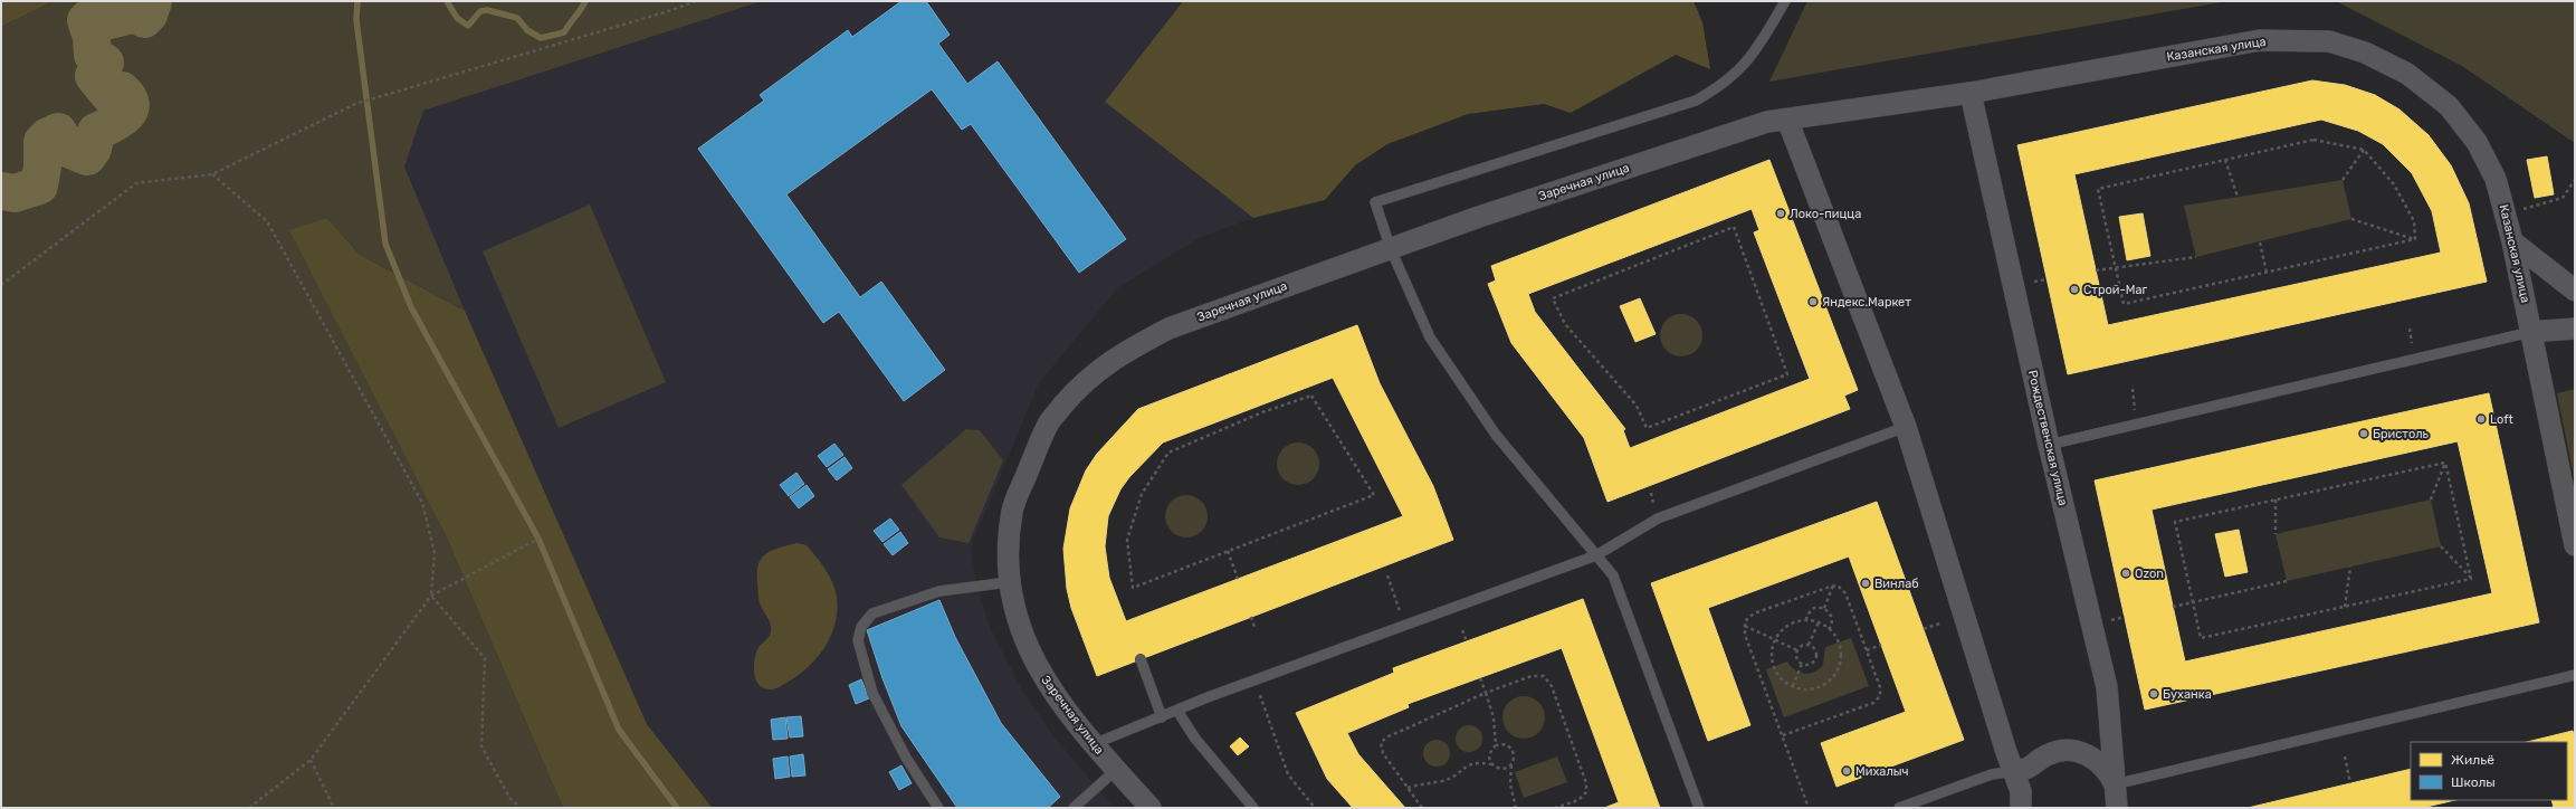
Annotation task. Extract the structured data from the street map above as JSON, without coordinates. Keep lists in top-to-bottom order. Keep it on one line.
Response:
{"streets":{"street":["Казанская улица","Заречная улица","Рождественская улица"]},"crossings":[["Казанская улица","Заречная улица"],["Казанская улица","Рождественская улица"]],"places":["Локо-пицца","Строй-Маг","Яндекс.Маркет","Loft","Бристоль","Ozon","Винлаб","Буханка","Михалыч"],"legend":["Жильё","Школы"]}
